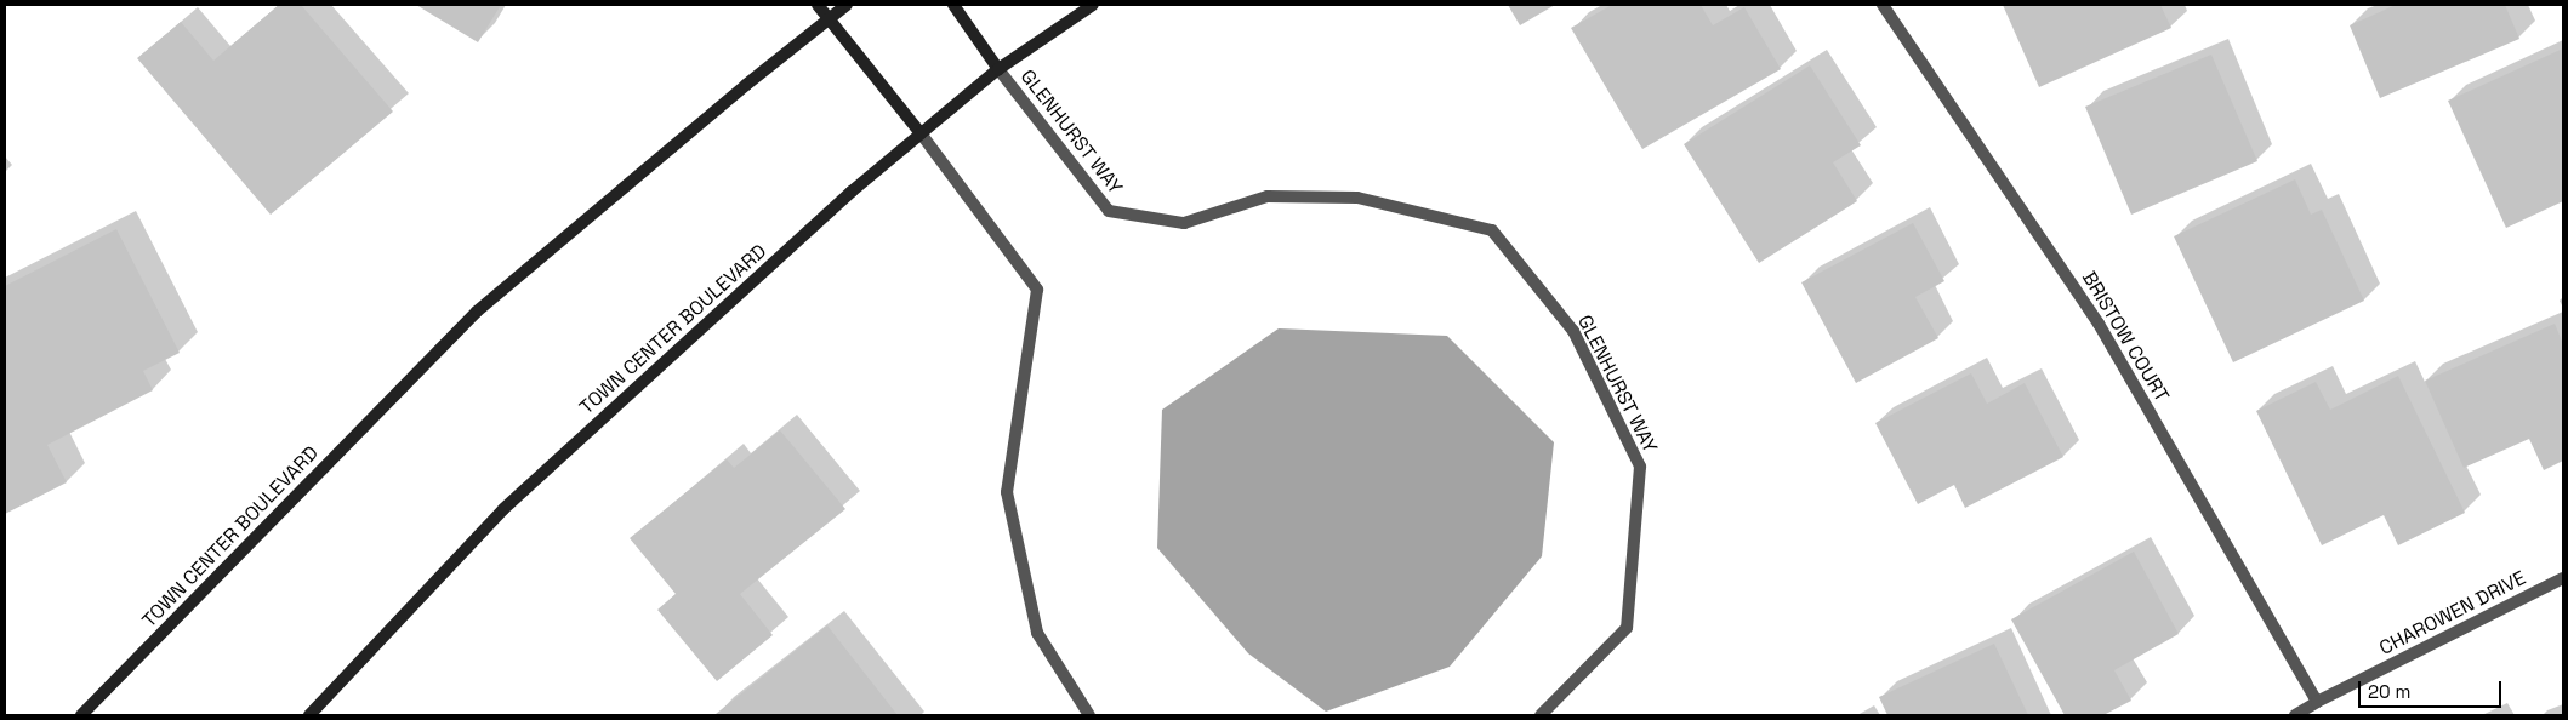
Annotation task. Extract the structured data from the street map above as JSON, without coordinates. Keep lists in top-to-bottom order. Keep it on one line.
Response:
{"streets":{"street":["GLENHURST WAY","TOWN CENTER BOULEVARD","BRISTOW COURT","CHAROWEN DRIVE"]},"crossings":[["GLENHURST WAY","TOWN CENTER BOULEVARD"],["BRISTOW COURT","CHAROWEN DRIVE"]],"scale_bar":"20 m"}
